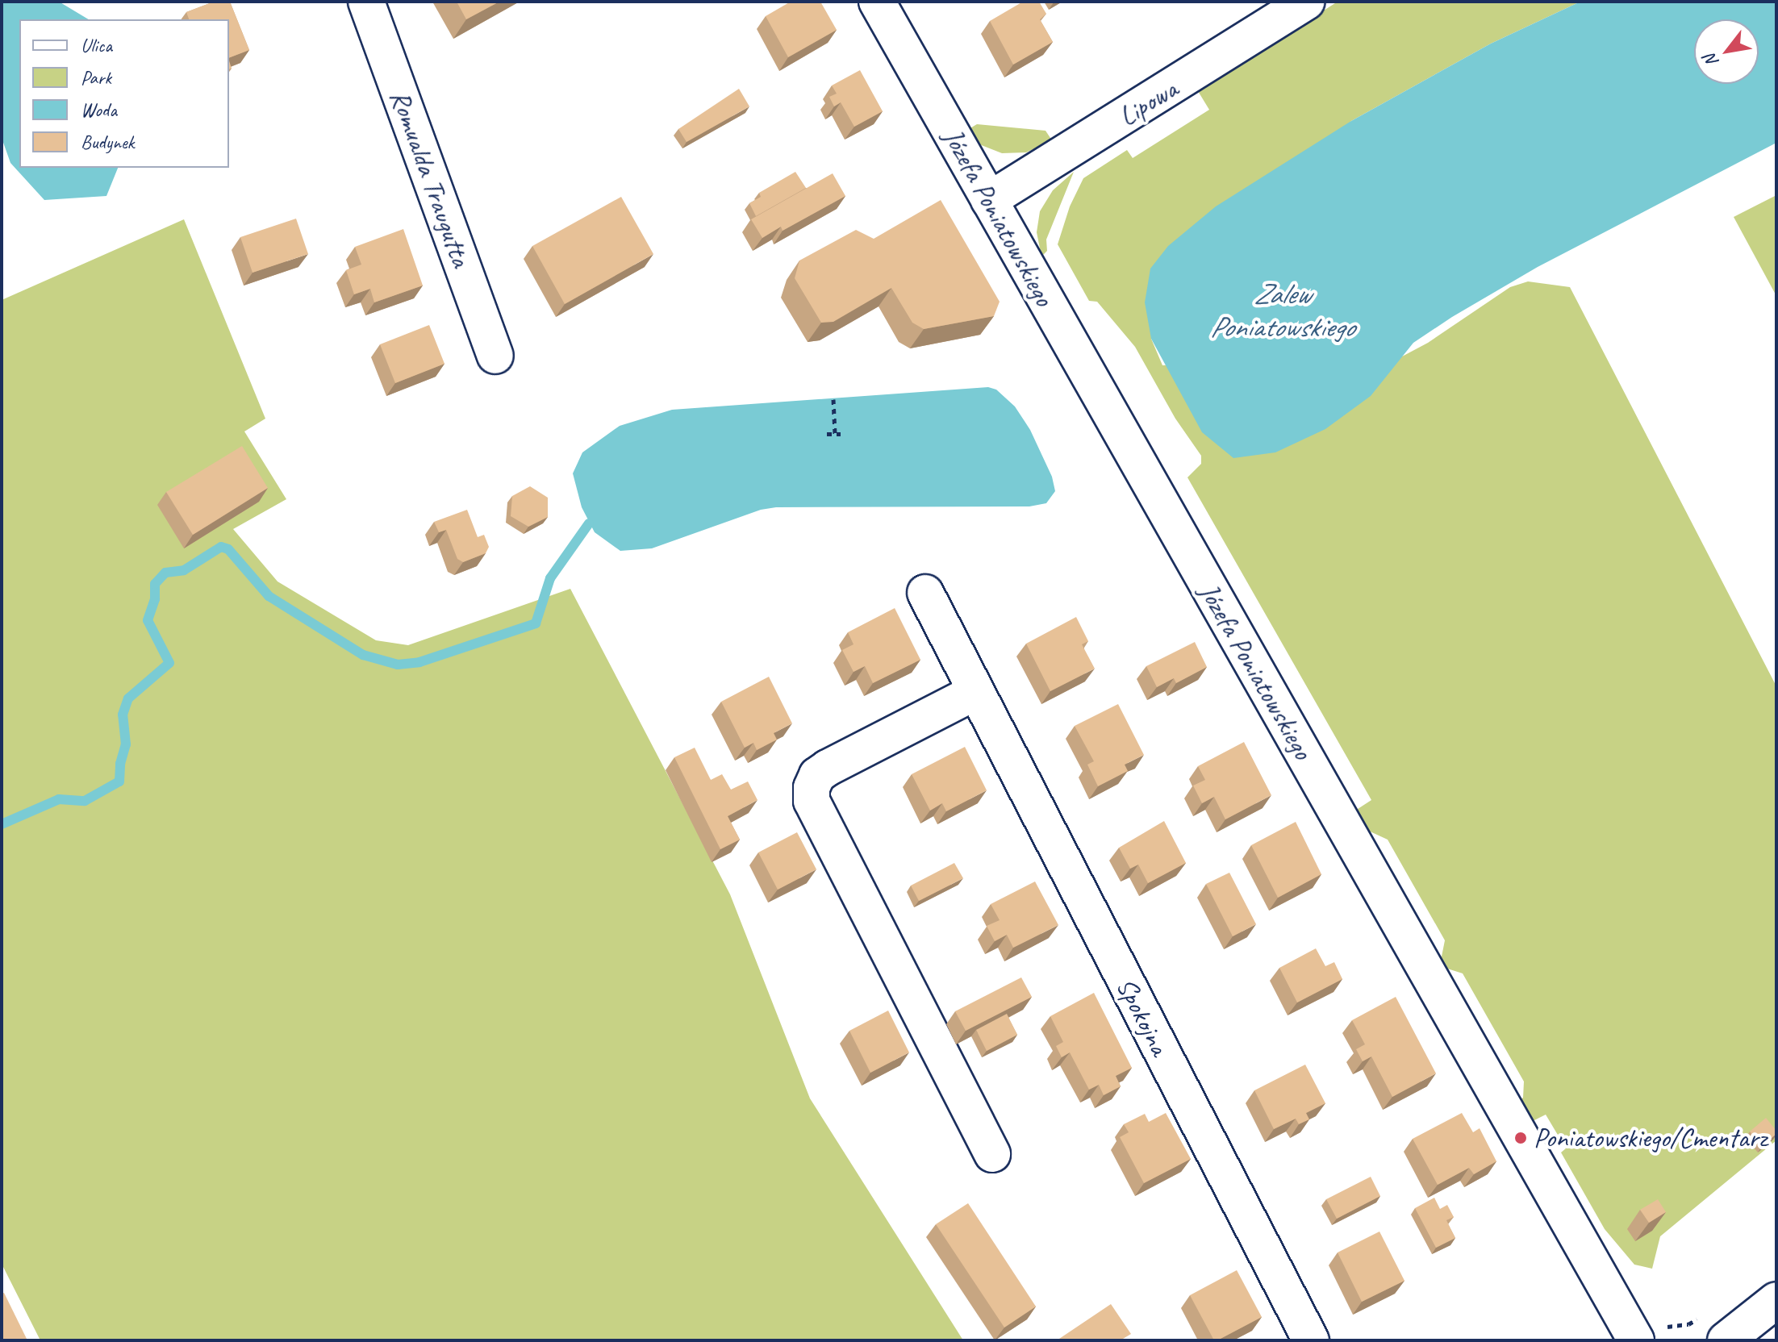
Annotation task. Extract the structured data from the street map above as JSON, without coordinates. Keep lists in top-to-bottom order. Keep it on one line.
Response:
{"streets":{"street":["Lipowa","Romualda Traugutta","Józefa Poniatowskiego","Spokojna"]},"crossings":[["Lipowa","Józefa Poniatowskiego"]],"water":["Zalew Poniatowskiego"],"places":["Poniatowskiego/Cmentarz"],"legend":["Ulica","Park","Woda","Budynek"],"north":"bottom left"}
